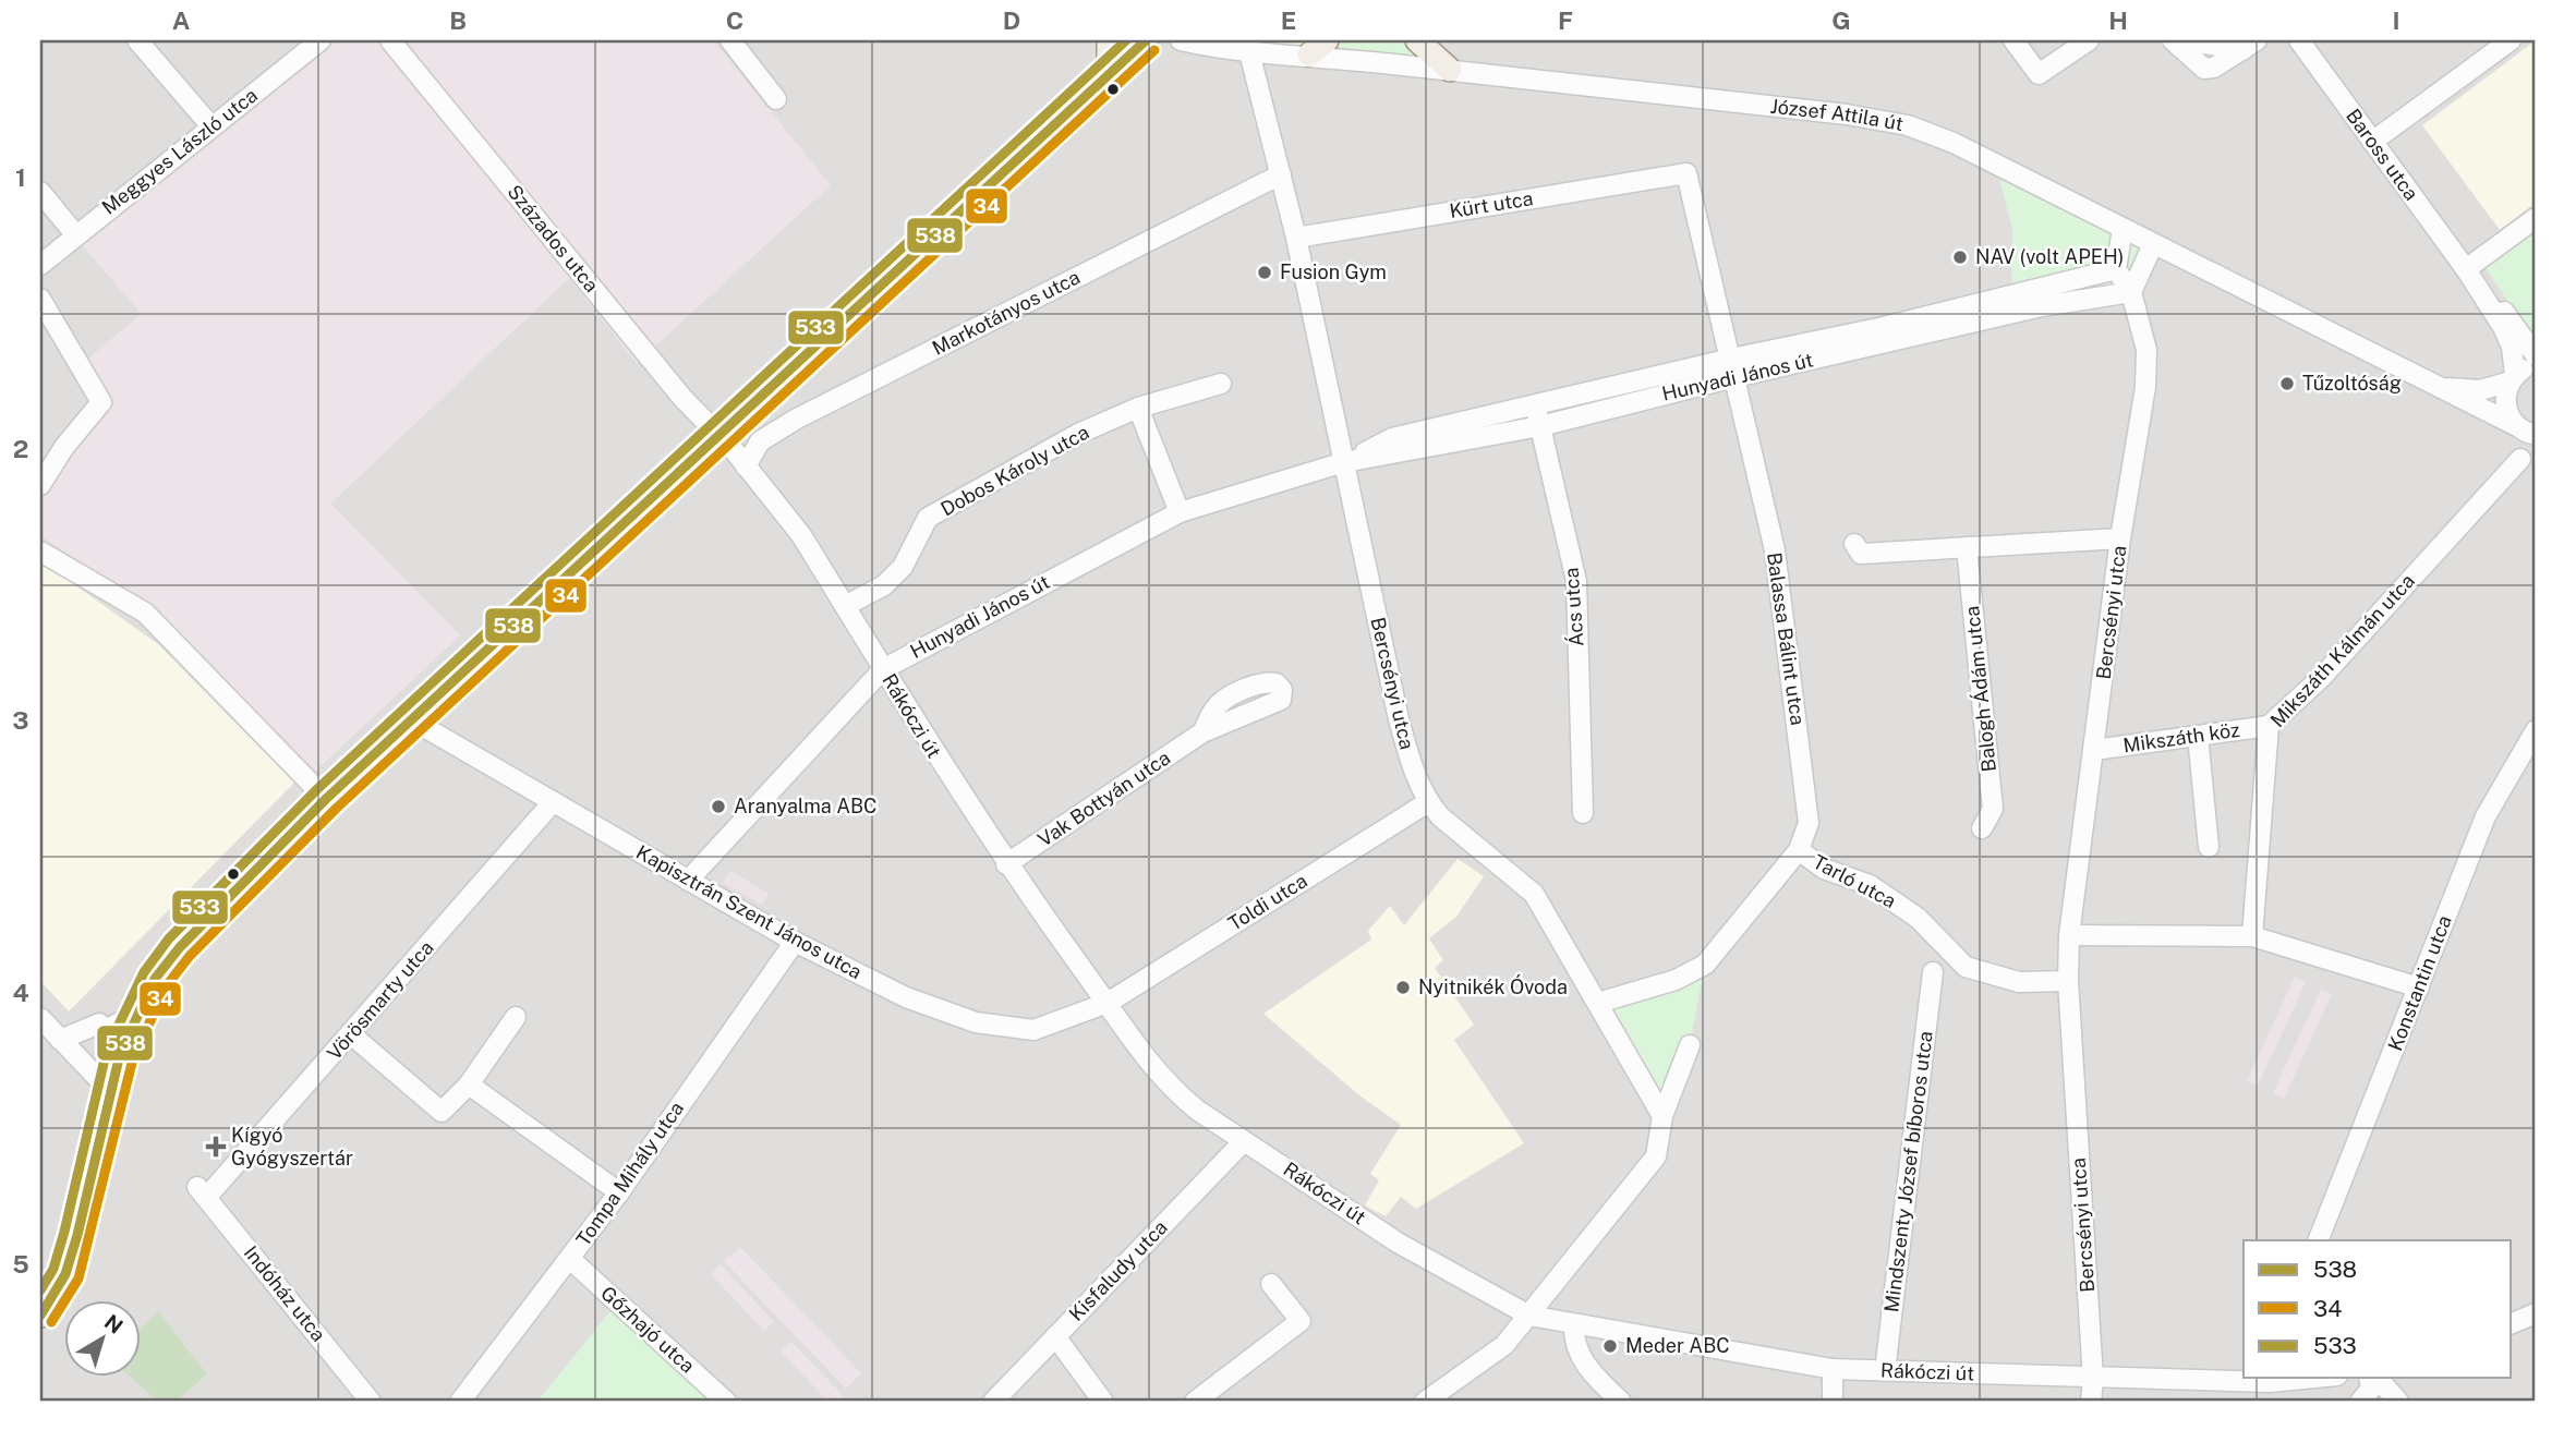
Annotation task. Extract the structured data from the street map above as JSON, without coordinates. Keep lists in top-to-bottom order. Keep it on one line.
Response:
{"streets":{"street":["József Attila út","Meggyes László utca","Baross utca","Kürt utca","Százados utca","Markotányos utca","Hunyadi János út","Dobos Károly utca","Ács utca","Bercsényi utca","Balassa Bálint utca","Mikszáth Kálmán utca","Balogh Ádám utca","Rákóczi út","Mikszáth köz","Vak Bottyán utca","Tarló utca","Toldi utca","Kapisztrán Szent János utca","Konstantin utca","Vörösmarty utca","Mindszenty József bíboros utca","Tompa Mihály utca","Kisfaludy utca","Indóház utca","Gőzhajó utca"]},"crossings":[["József Attila út","Baross utca"],["József Attila út","Bercsényi utca"],["Kürt utca","Bercsényi utca"],["Kürt utca","Balassa Bálint utca"],["Százados utca","Rákóczi út"],["Markotányos utca","Bercsényi utca"],["Markotányos utca","Rákóczi út"],["Hunyadi János út","Ács utca"],["Hunyadi János út","Bercsényi utca"],["Hunyadi János út","Balassa Bálint utca"],["Hunyadi János út","Rákóczi út"],["Hunyadi János út","Kapisztrán Szent János utca"],["Dobos Károly utca","Rákóczi út"],["Bercsényi utca","Balassa Bálint utca"],["Bercsényi utca","Rákóczi út"],["Bercsényi utca","Mikszáth köz"],["Bercsényi utca","Tarló utca"],["Bercsényi utca","Toldi utca"],["Balassa Bálint utca","Tarló utca"],["Mikszáth Kálmán utca","Mikszáth köz"],["Rákóczi út","Vak Bottyán utca"],["Rákóczi út","Toldi utca"],["Rákóczi út","Kapisztrán Szent János utca"],["Rákóczi út","Mindszenty József bíboros utca"],["Rákóczi út","Kisfaludy utca"],["Toldi utca","Kapisztrán Szent János utca"],["Kapisztrán Szent János utca","Vörösmarty utca"],["Kapisztrán Szent János utca","Tompa Mihály utca"],["Vörösmarty utca","Indóház utca"],["Tompa Mihály utca","Gőzhajó utca"]],"places":{"other":["NAV (volt APEH)","Fusion Gym","Tűzoltóság","Aranyalma ABC","Nyitnikék Óvoda","Meder ABC"],"health":["Kígyó Gyógyszertár"]},"lines":["transit line 538","transit line 533","transit line 34"],"legend":["538","34","533"],"north":"top right","grid":{"columns":["A","B","C","D","E","F","G","H","I"],"rows":["1","2","3","4","5"]}}
